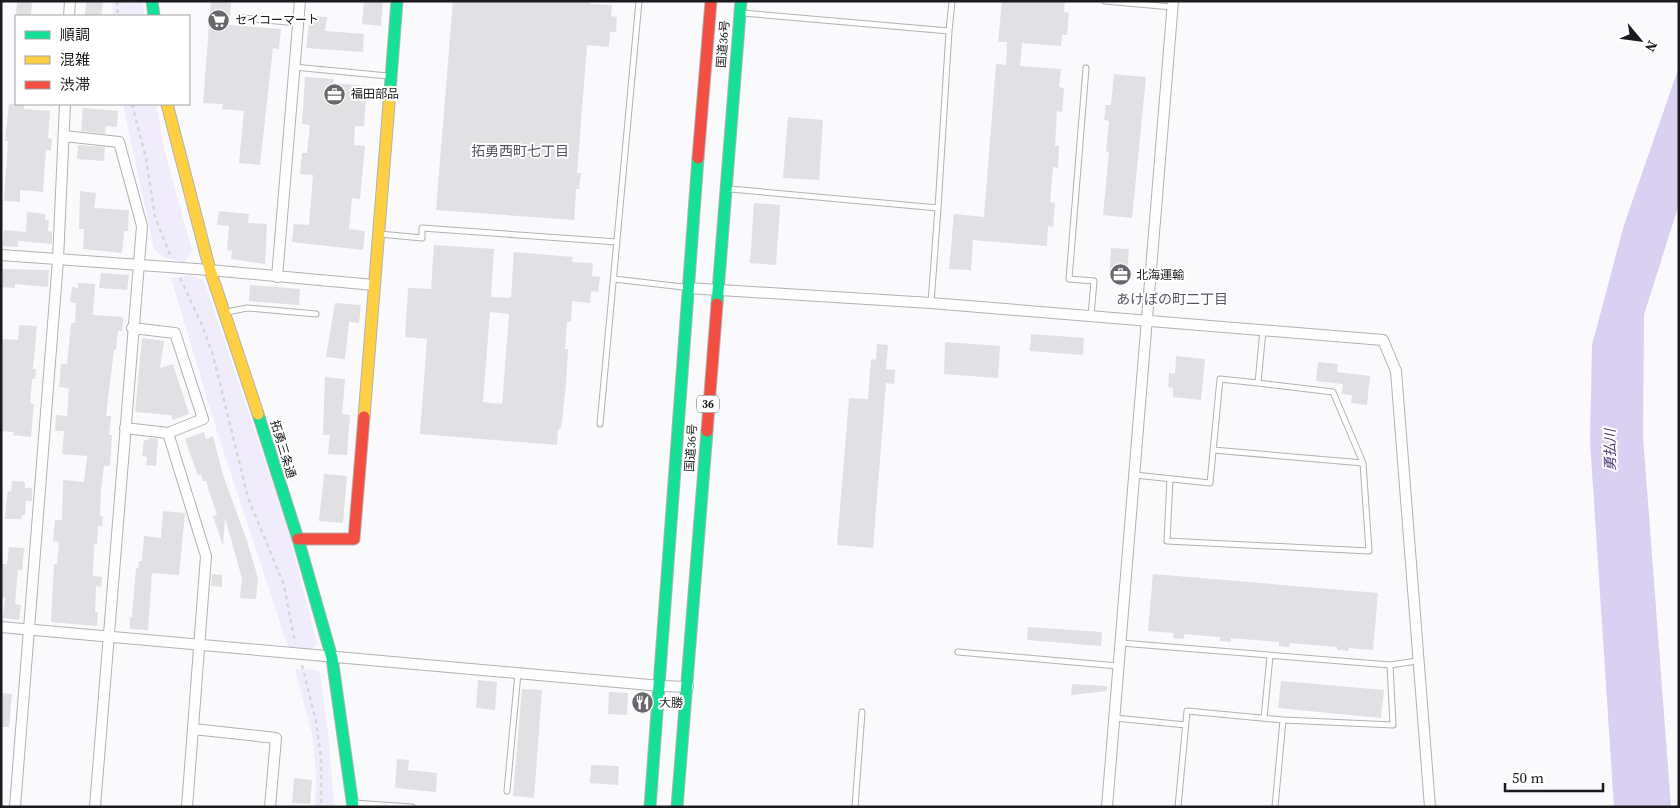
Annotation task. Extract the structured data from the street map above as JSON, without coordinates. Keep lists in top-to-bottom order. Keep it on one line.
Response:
{"streets":{"main road":["国道36号","36","拓勇三条通"]},"districts":["拓勇西町七丁目","あけぼの町二丁目"],"water":["勇払川"],"places":{"supermarket":["セイコーマート"],"office":["福田部品","北海運輸"],"restaurant":["大勝"]},"legend":["順調","混雑","渋滞"],"scale_bar":"50 m","north":"bottom right"}
